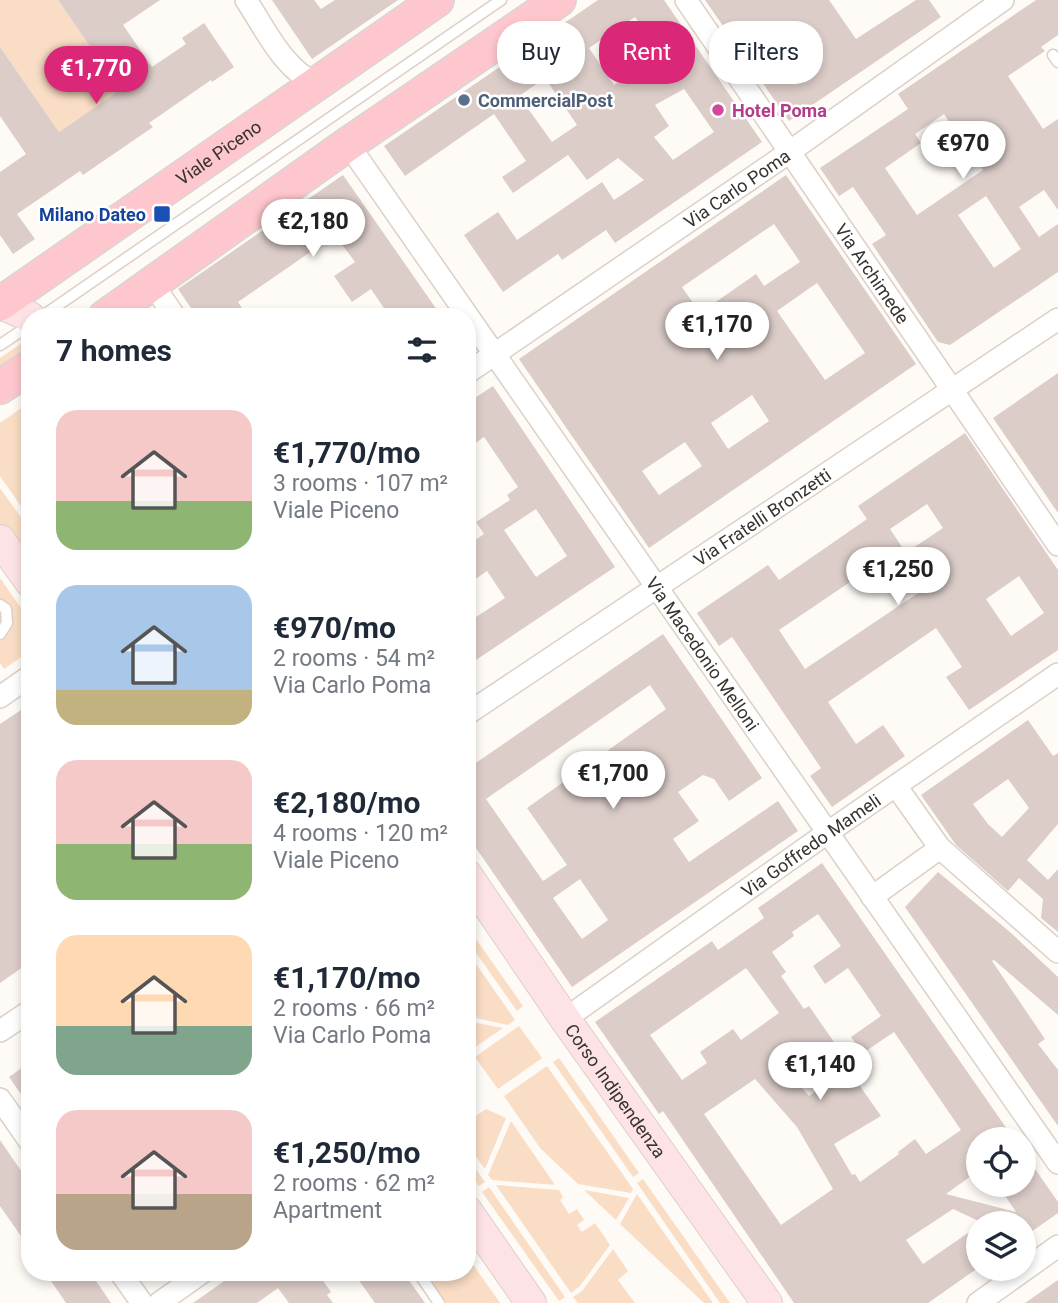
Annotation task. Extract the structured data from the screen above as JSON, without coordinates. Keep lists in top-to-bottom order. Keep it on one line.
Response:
{"streets":{"main road":["Viale Piceno"],"street":["Via Carlo Poma","Via Archimede","Via Fratelli Bronzetti","Via Macedonio Melloni","Via Goffredo Mameli","Corso Indipendenza"]},"crossings":[["Via Carlo Poma","Via Archimede"],["Via Carlo Poma","Via Macedonio Melloni"],["Via Archimede","Via Fratelli Bronzetti"],["Via Fratelli Bronzetti","Via Macedonio Melloni"],["Via Macedonio Melloni","Via Goffredo Mameli"],["Via Goffredo Mameli","Corso Indipendenza"]],"places":{"other":["CommercialPost","Hotel Poma"],"transit":["Milano Dateo"]},"page":{"chip":["Buy","Rent","Filters"],"price":["€1,770","€970","€2,180","€1,170","€1,250","€1,700","€1,140"],"heading":"7 homes","list":[{"name":"€1,770/mo","note":"3 rooms · 107 m² · Viale Piceno"},{"name":"€970/mo","note":"2 rooms · 54 m² · Via Carlo Poma"},{"name":"€2,180/mo","note":"4 rooms · 120 m² · Viale Piceno"},{"name":"€1,170/mo","note":"2 rooms · 66 m² · Via Carlo Poma"},{"name":"€1,250/mo","note":"2 rooms · 62 m² · Apartment"}]}}
